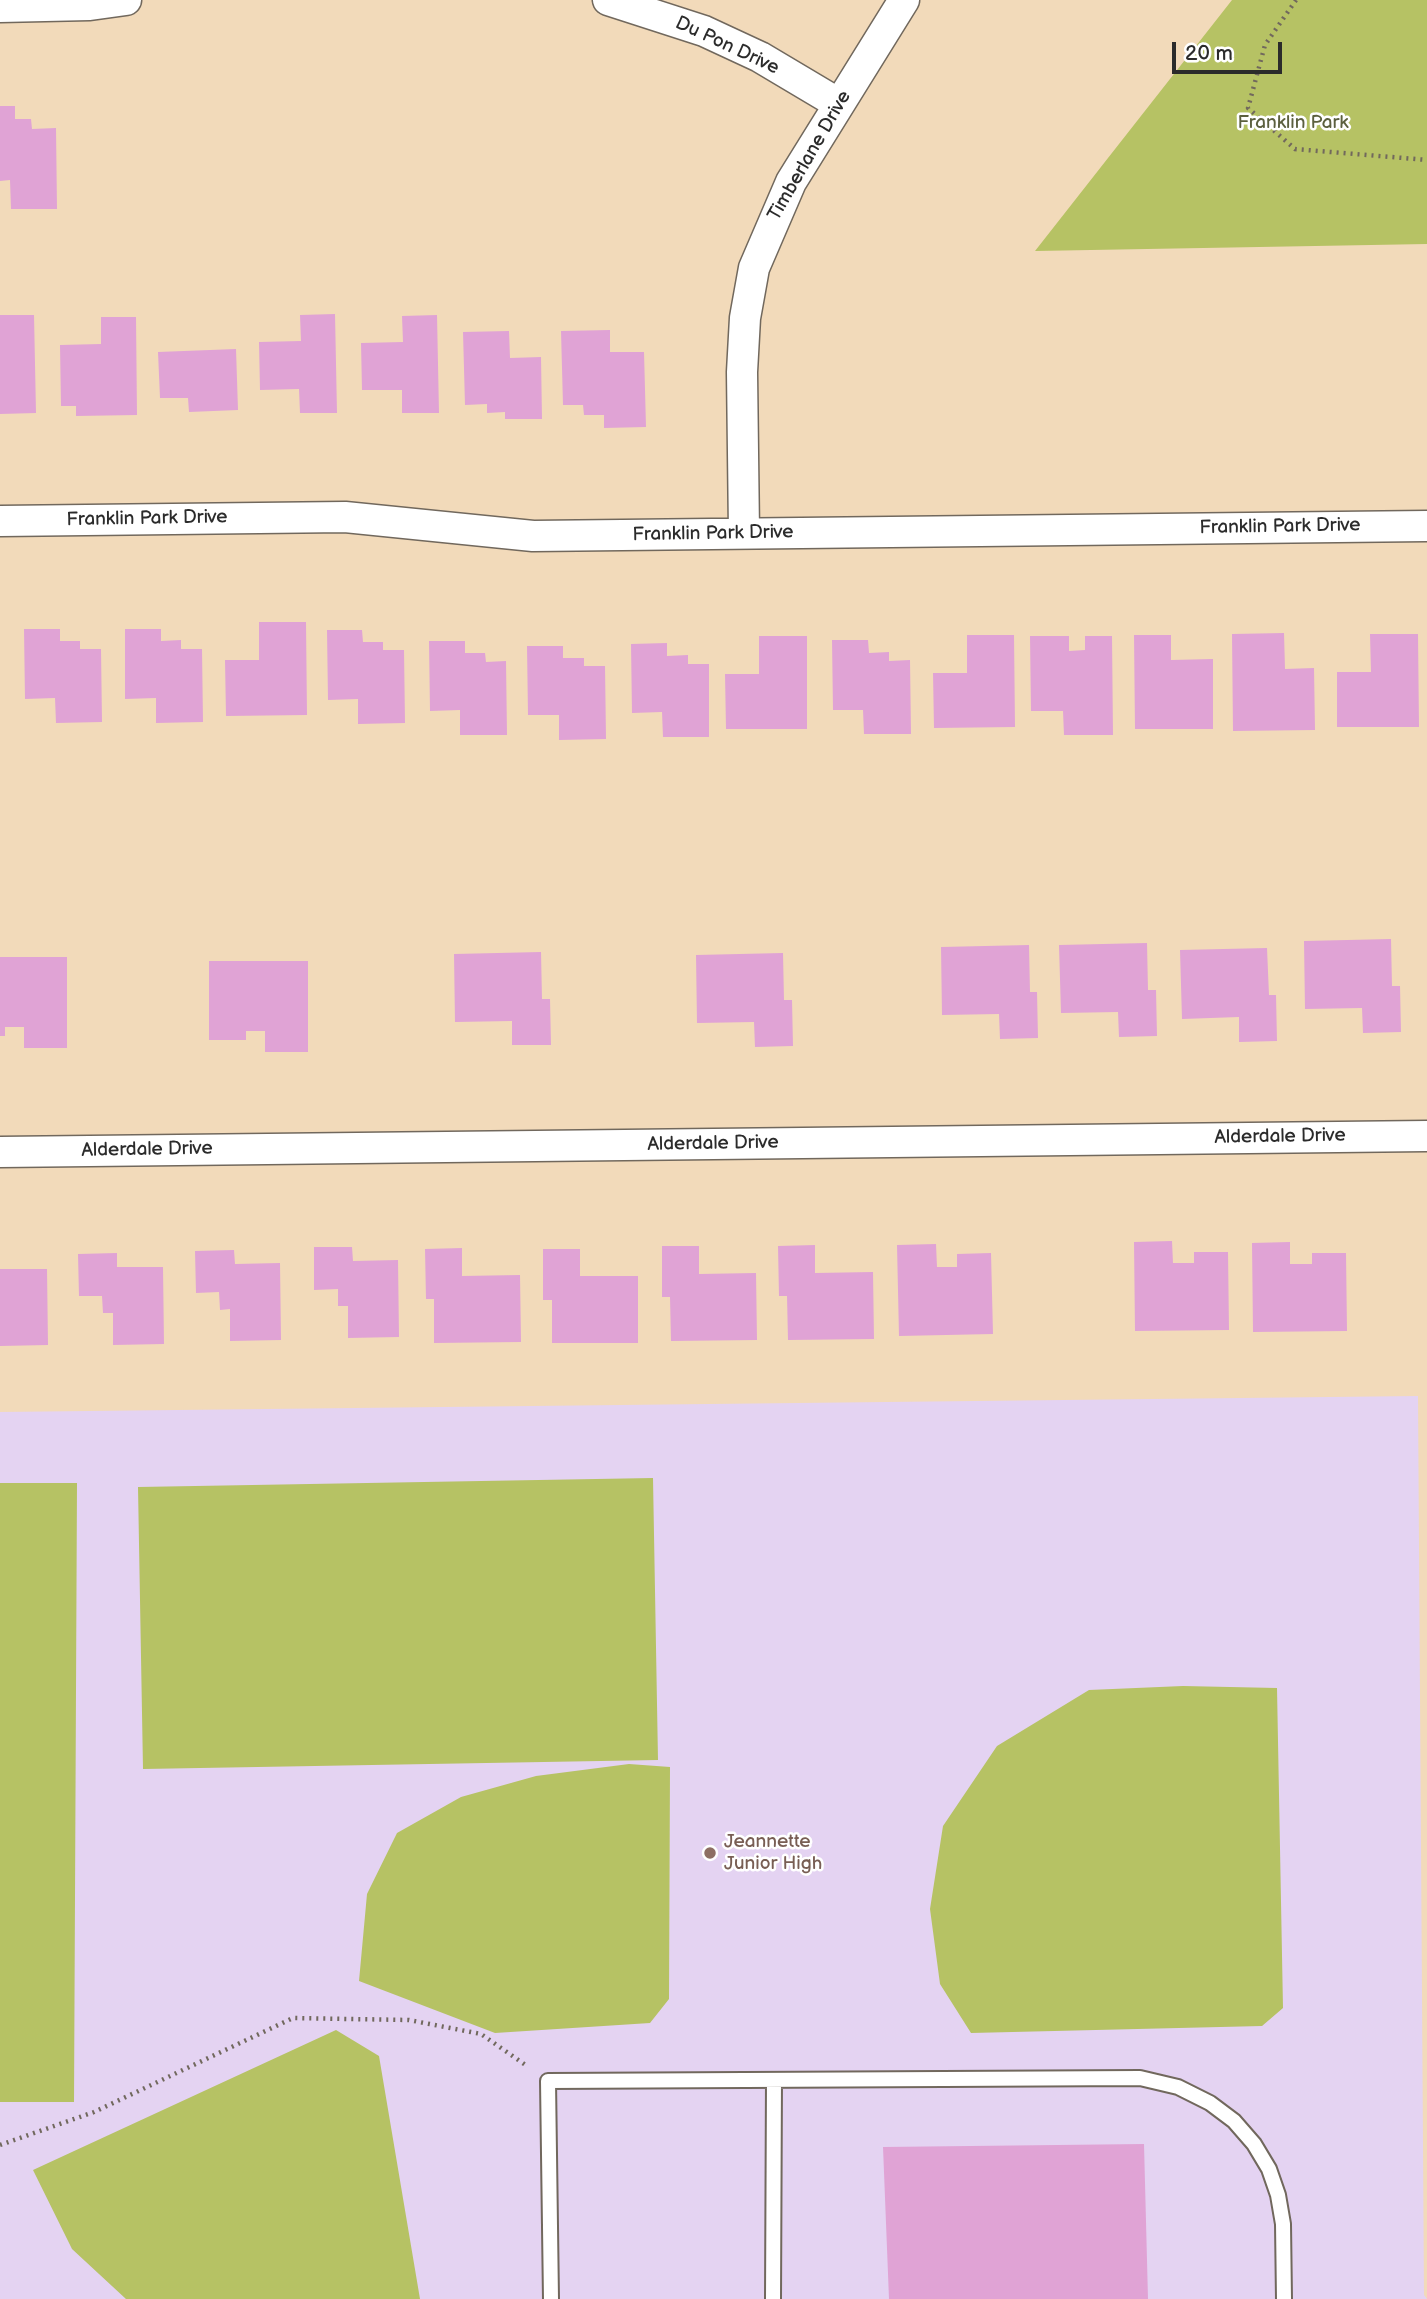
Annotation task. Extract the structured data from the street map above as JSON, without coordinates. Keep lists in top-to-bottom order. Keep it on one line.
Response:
{"streets":{"street":["Du Pon Drive","Timberlane Drive","Franklin Park Drive","Alderdale Drive"]},"crossings":[["Du Pon Drive","Timberlane Drive"],["Timberlane Drive","Franklin Park Drive"]],"parks":["Franklin Park"],"places":["Jeannette Junior High"],"scale_bar":"20 m"}
